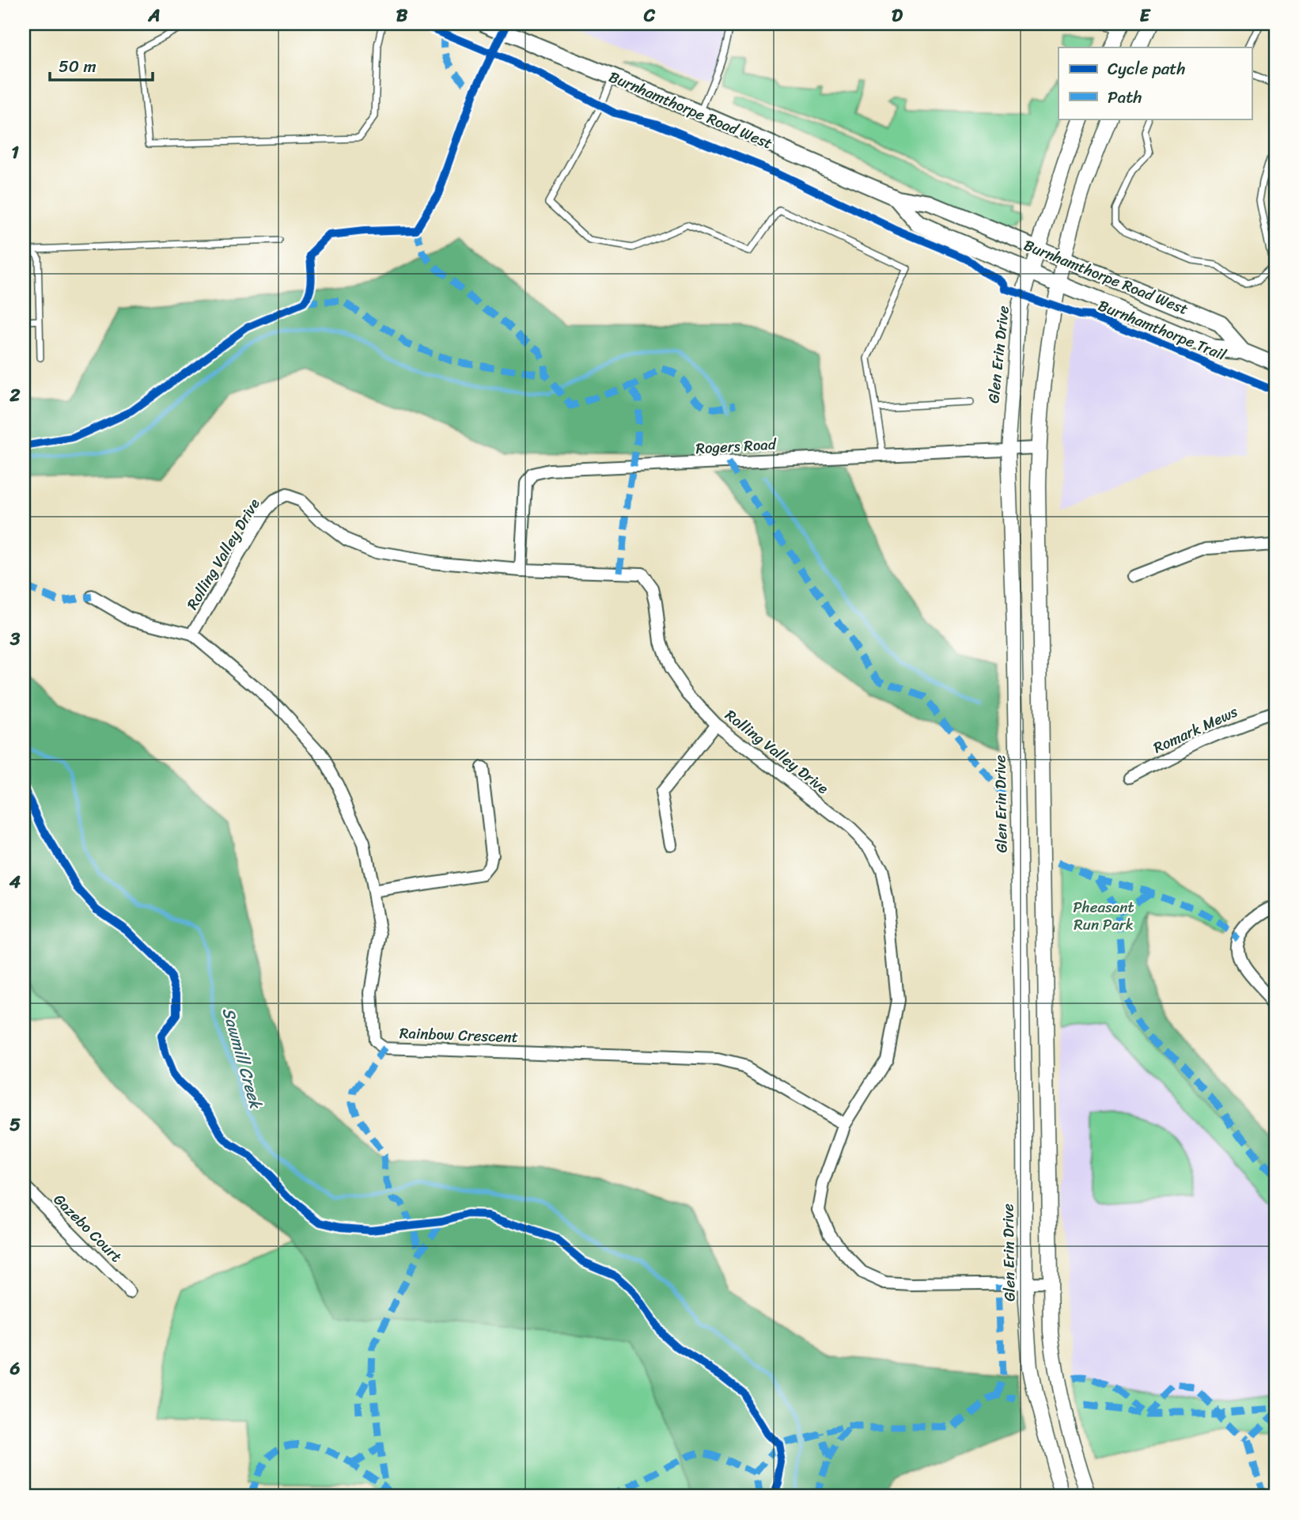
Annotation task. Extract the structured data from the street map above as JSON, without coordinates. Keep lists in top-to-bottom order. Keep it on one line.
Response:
{"streets":{"main road":["Burnhamthorpe Road West"],"street":["Glen Erin Drive","Rogers Road","Rolling Valley Drive","Romark Mews","Rainbow Crescent","Gazebo Court"],"cycle path":["Burnhamthorpe Trail"]},"crossings":[["Burnhamthorpe Road West","Glen Erin Drive"],["Glen Erin Drive","Rogers Road"],["Glen Erin Drive","Rolling Valley Drive"],["Rogers Road","Rolling Valley Drive"],["Rolling Valley Drive","Rainbow Crescent"]],"water":["Sawmill Creek"],"parks":["Pheasant Run Park"],"legend":["Cycle path","Path"],"scale_bar":"50 m","grid":{"columns":["A","B","C","D","E"],"rows":["1","2","3","4","5","6"]}}
